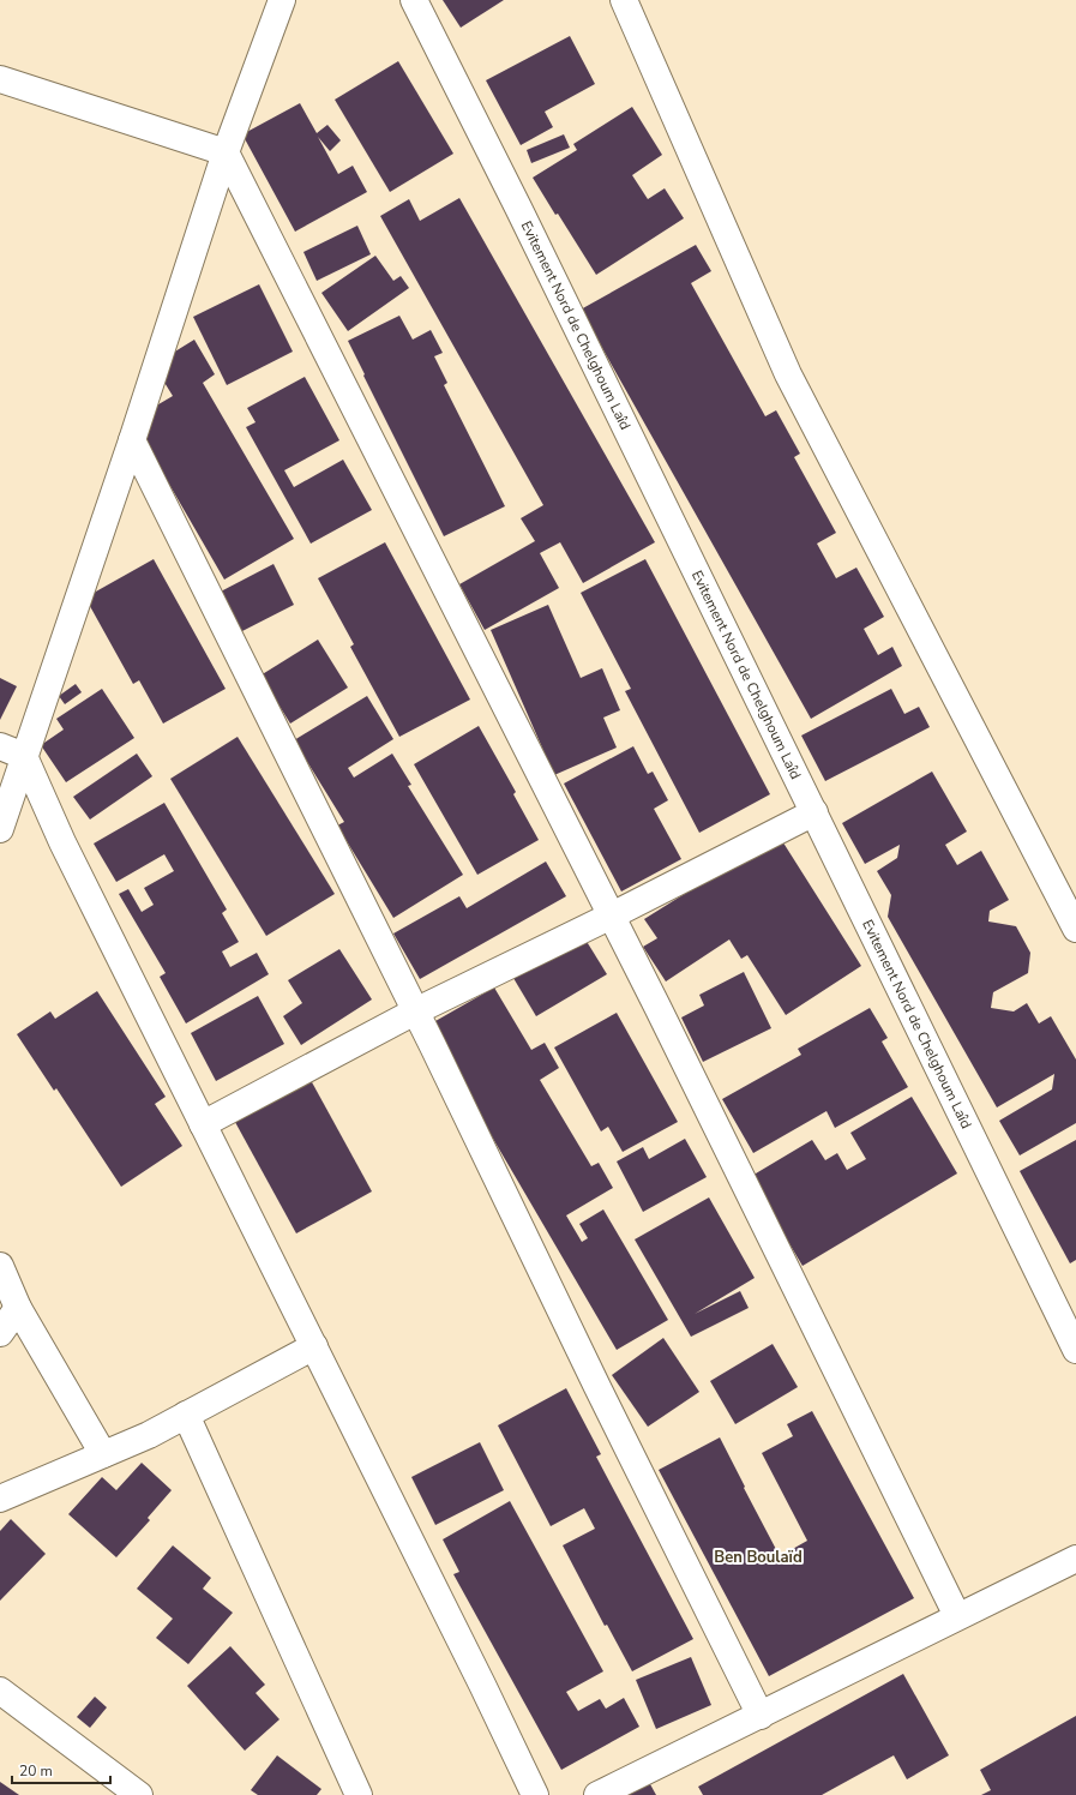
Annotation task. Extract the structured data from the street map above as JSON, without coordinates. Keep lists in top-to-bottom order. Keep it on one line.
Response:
{"streets":{"street":["Evitement Nord de Chelghoum Laîd"]},"districts":["Ben Boulaïd"],"scale_bar":"20 m"}
